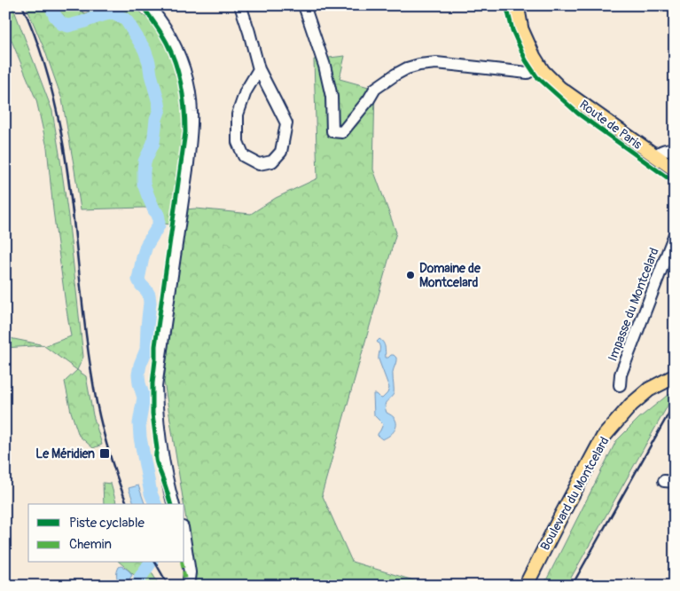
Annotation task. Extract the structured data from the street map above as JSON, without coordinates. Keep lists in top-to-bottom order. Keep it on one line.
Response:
{"streets":{"main road":["Route de Paris","Boulevard du Montcelard"],"street":["Impasse du Montcelard"]},"places":{"other":["Domaine de Montcelard"],"transit":["Le Méridien"]},"legend":["Piste cyclable","Chemin"]}
